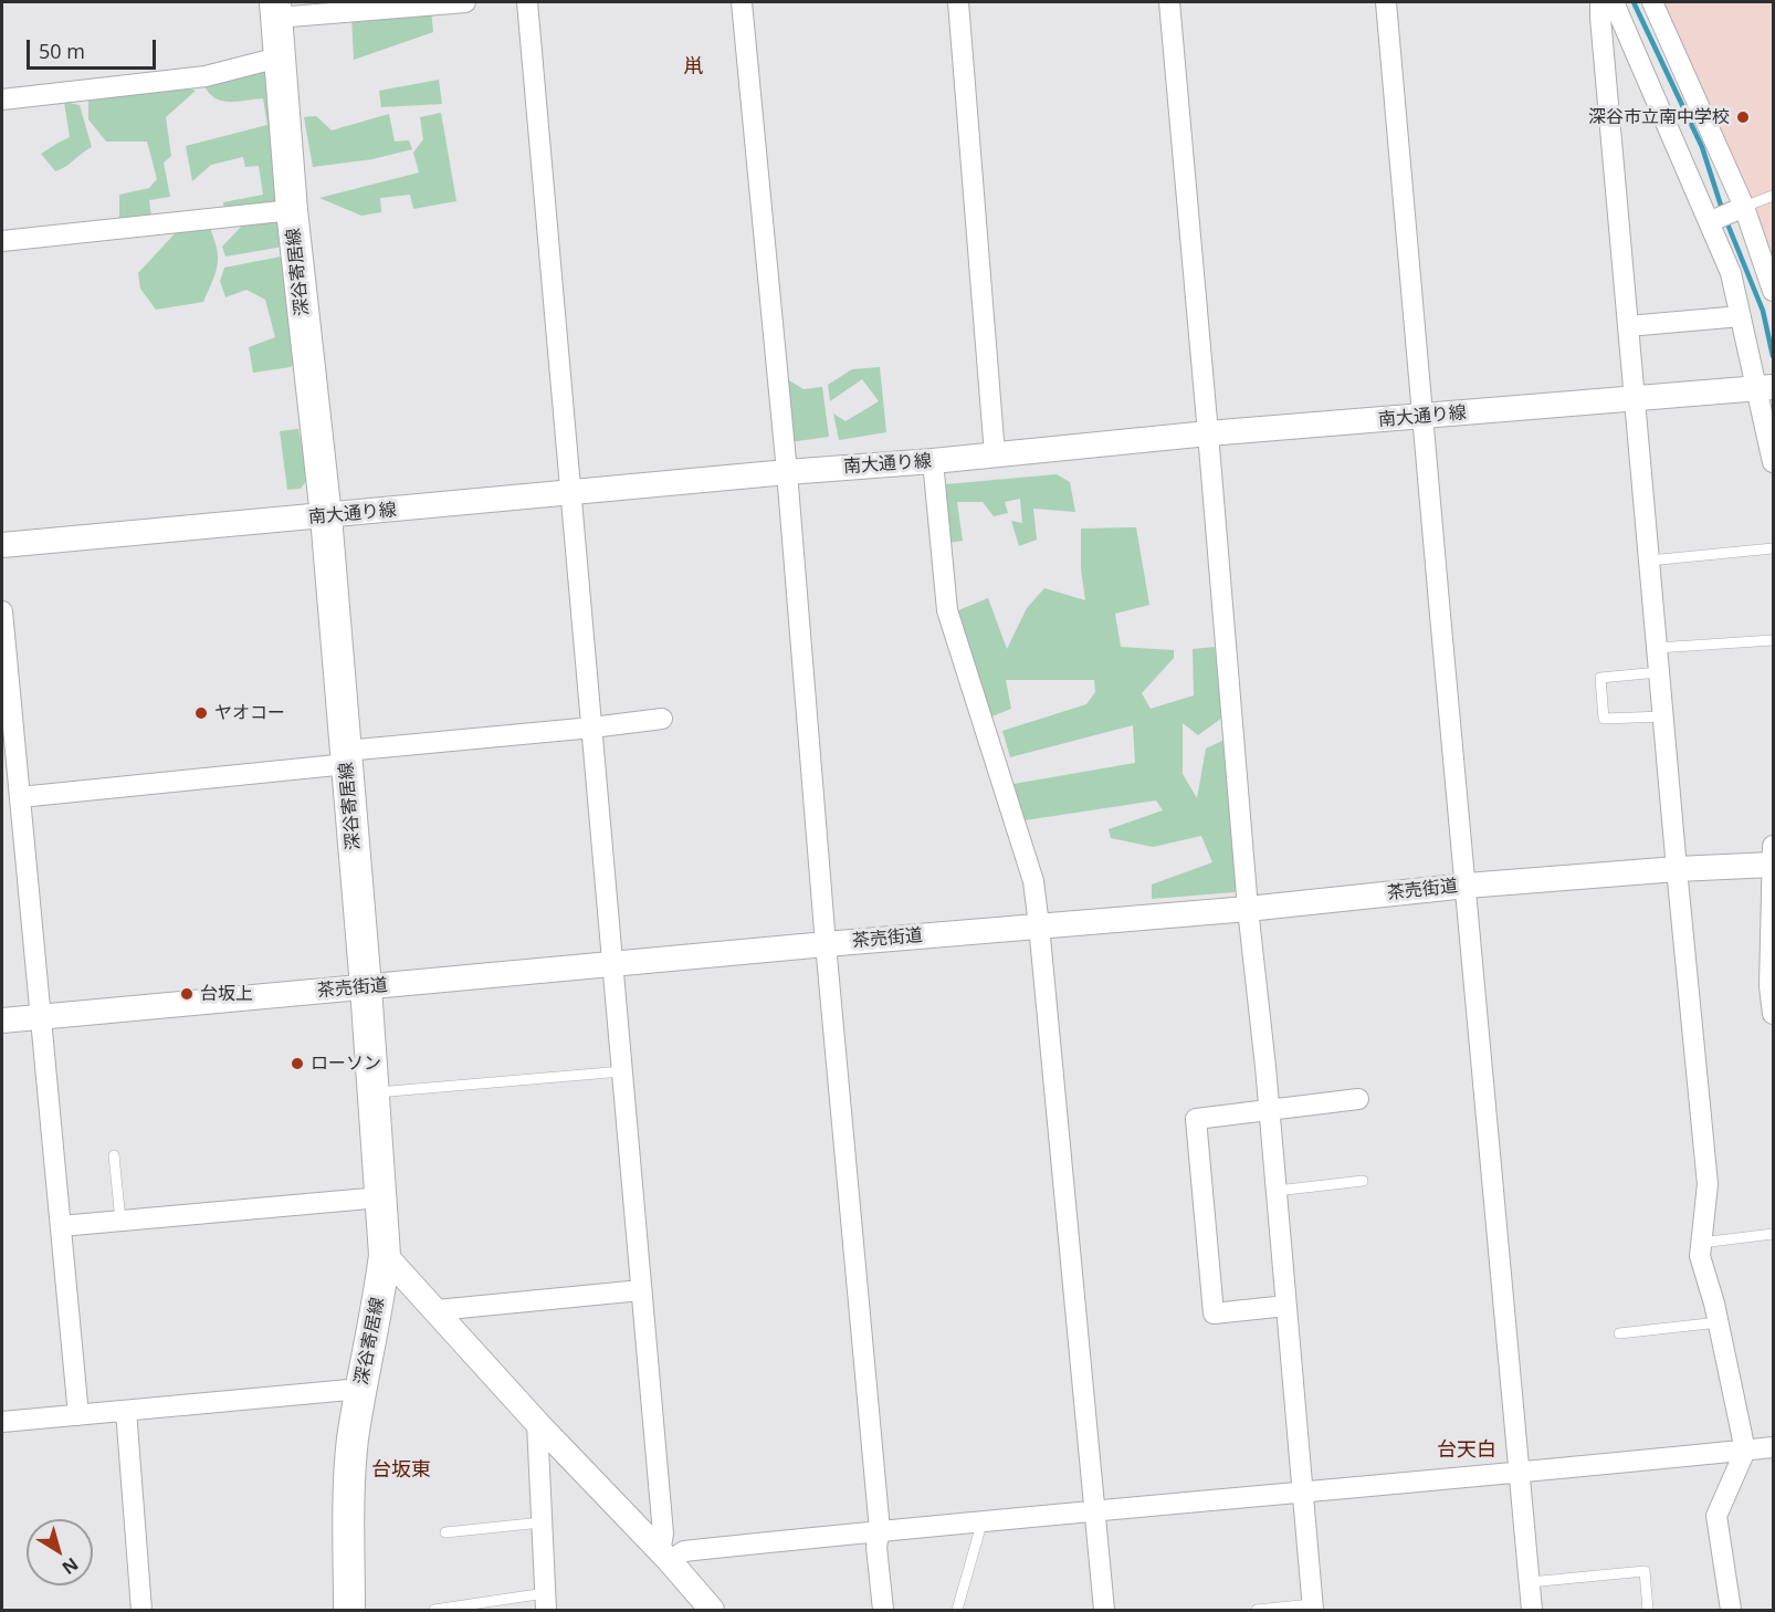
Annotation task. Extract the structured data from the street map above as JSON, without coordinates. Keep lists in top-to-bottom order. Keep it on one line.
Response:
{"streets":{"main road":["深谷寄居線"],"street":["南大通り線","茶売街道"]},"crossings":[["深谷寄居線","南大通り線"],["深谷寄居線","茶売街道"]],"districts":["鼡","台天白","台坂東"],"places":["深谷市立南中学校","ヤオコー","台坂上","ローソン"],"scale_bar":"50 m","north":"bottom right"}
